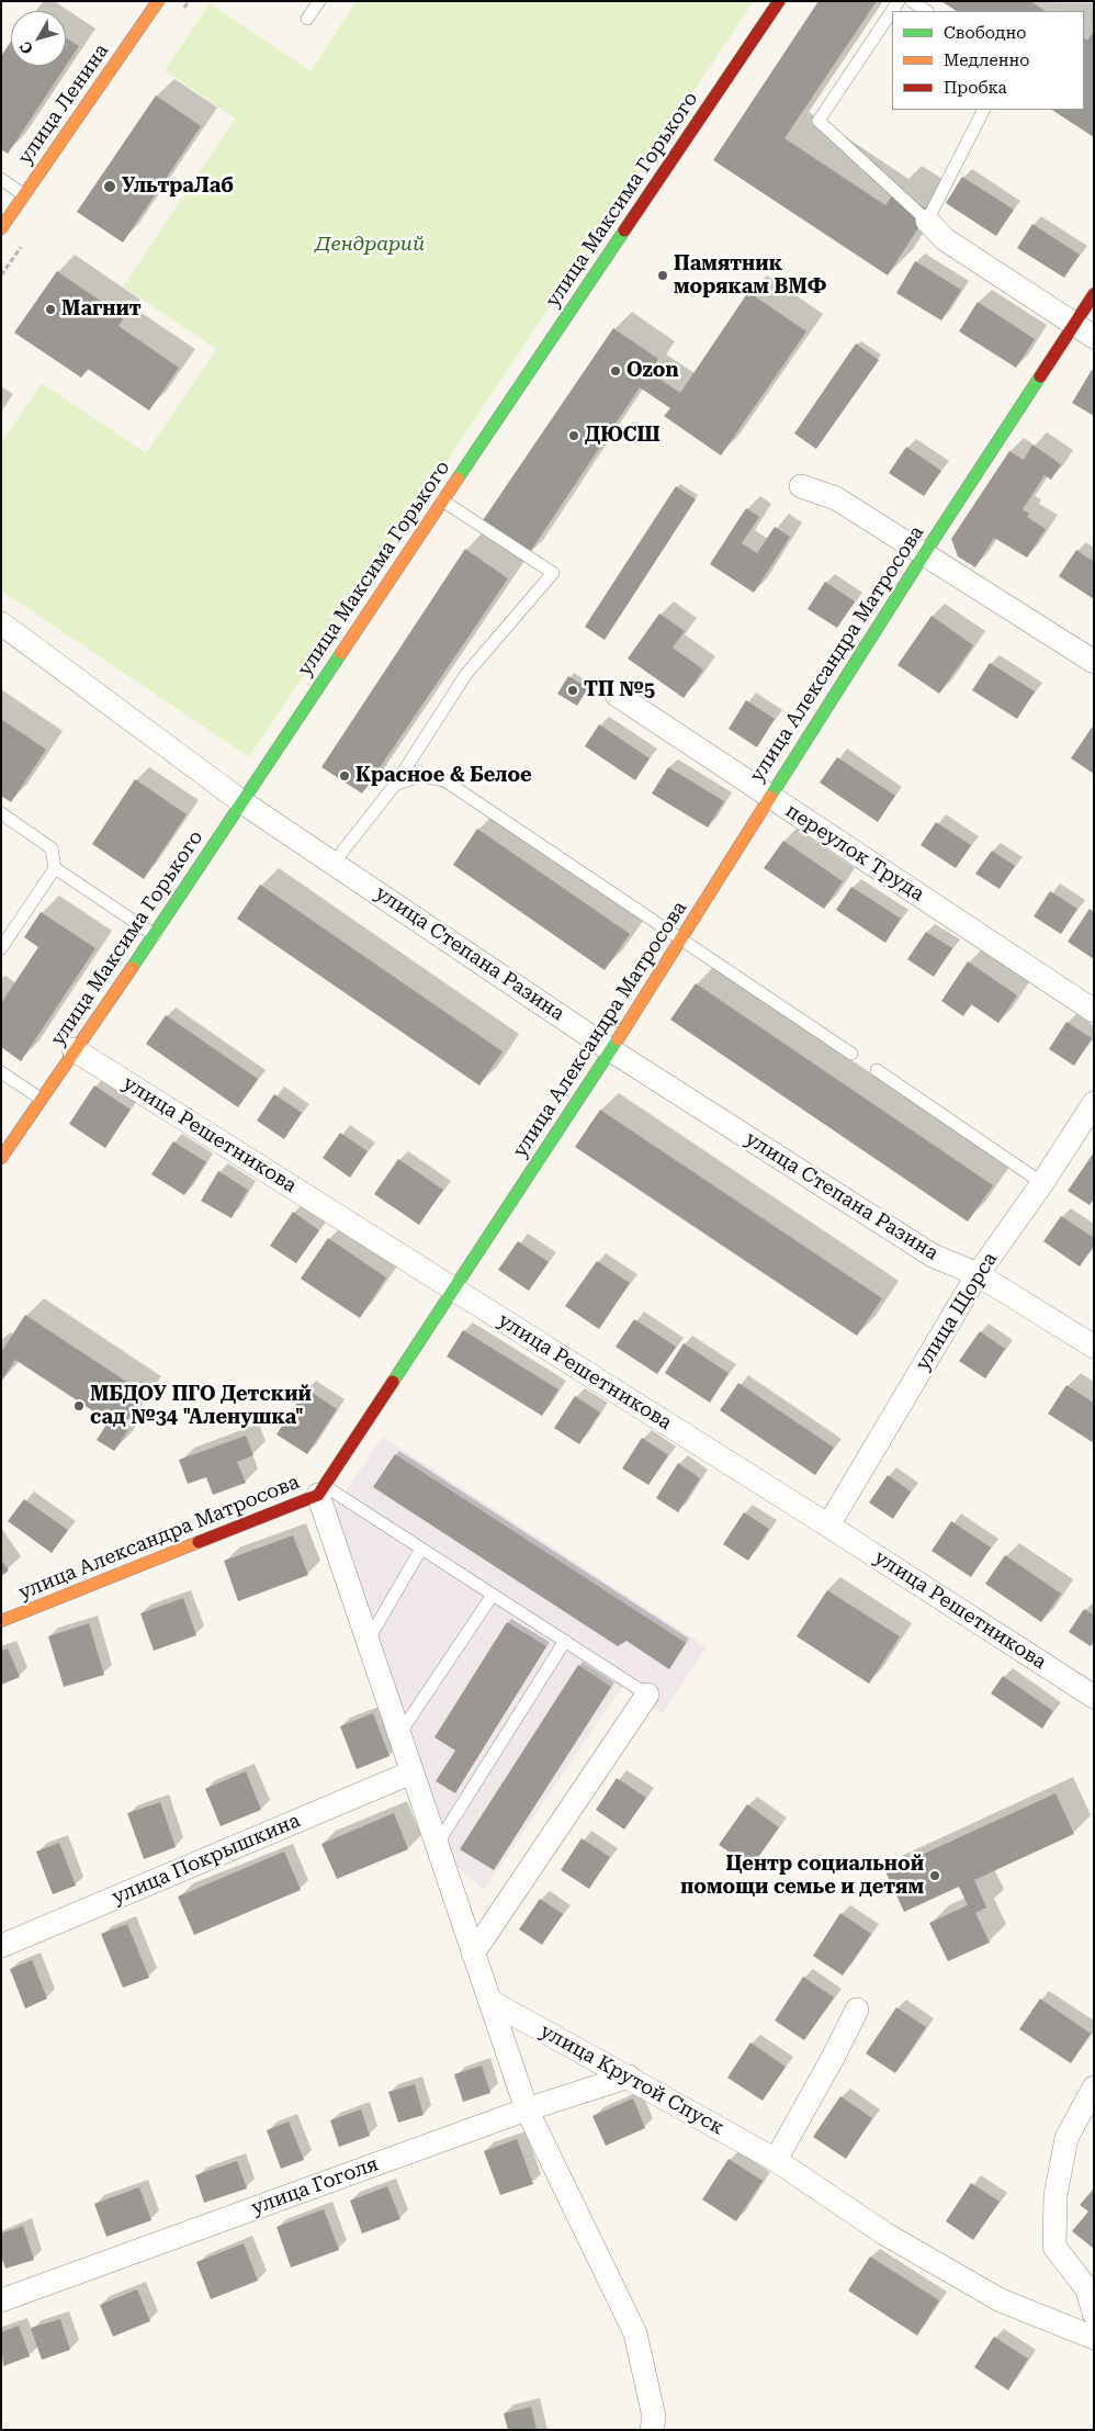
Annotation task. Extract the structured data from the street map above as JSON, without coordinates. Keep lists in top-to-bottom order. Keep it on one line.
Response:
{"streets":{"street":["улица Ленина","улица Максима Горького","улица Александра Матросова","переулок Труда","улица Степана Разина","улица Решетникова","улица Щорса","улица Покрышкина","улица Крутой Спуск","улица Гоголя"]},"crossings":[["улица Максима Горького","улица Степана Разина"],["улица Максима Горького","улица Решетникова"],["улица Александра Матросова","переулок Труда"],["улица Александра Матросова","улица Степана Разина"],["улица Александра Матросова","улица Решетникова"],["улица Степана Разина","улица Щорса"],["улица Решетникова","улица Щорса"],["улица Крутой Спуск","улица Гоголя"]],"parks":["Дендрарий"],"places":["УльтраЛаб","Памятник морякам ВМФ","Магнит","Ozon","ДЮСШ","ТП №5","Красное & Белое","МБДОУ ПГО Детский сад №34 \"Аленушка\"","Центр социальной помощи семье и детям"],"legend":["Свободно","Медленно","Пробка"],"north":"bottom left"}
